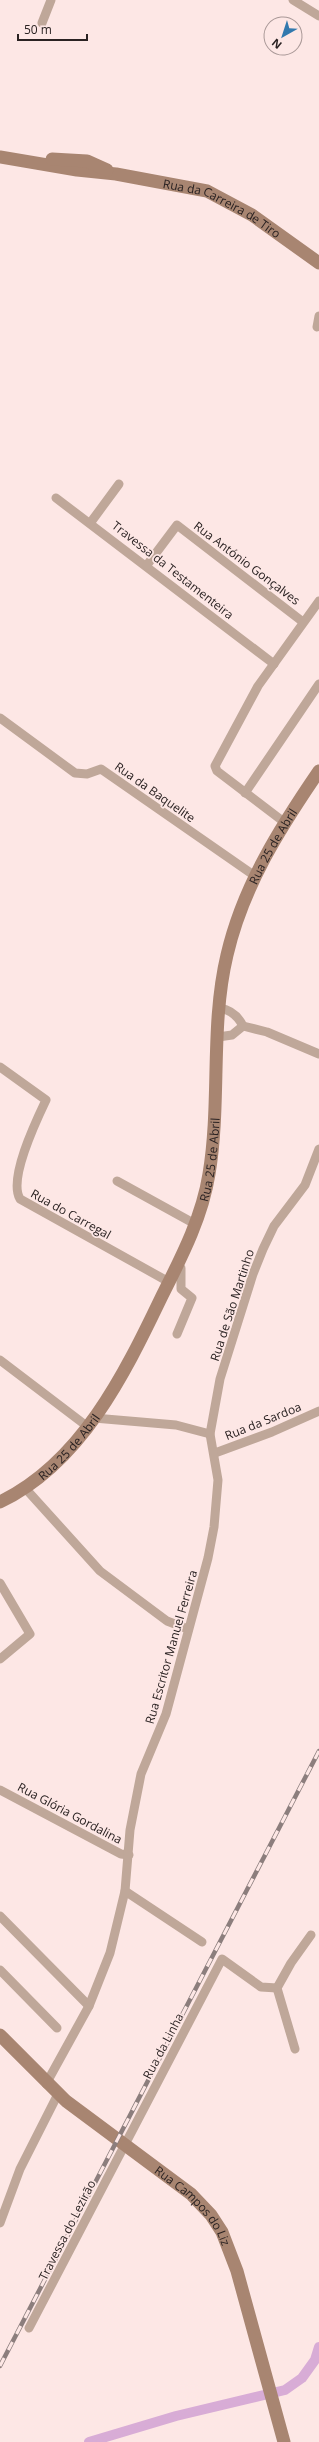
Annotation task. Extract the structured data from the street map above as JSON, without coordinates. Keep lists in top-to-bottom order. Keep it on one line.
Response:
{"streets":{"main road":["Rua da Carreira de Tiro","Rua 25 de Abril","Rua Campos do Liz"],"street":["Rua António Gonçalves","Travessa da Testamenteira","Rua da Baquelite","Rua do Carregal","Rua de São Martinho","Rua da Sardoa","Rua Escritor Manuel Ferreira","Rua Glória Gordalina","Rua da Linha","Travessa do Lezirão"]},"crossings":[["Rua António Gonçalves","Travessa da Testamenteira"],["Rua da Baquelite","Rua 25 de Abril"],["Rua 25 de Abril","Rua do Carregal"],["Rua de São Martinho","Rua Escritor Manuel Ferreira"],["Rua da Sardoa","Rua Escritor Manuel Ferreira"],["Rua Escritor Manuel Ferreira","Rua Glória Gordalina"],["Rua Escritor Manuel Ferreira","Rua Campos do Liz"],["Rua da Linha","Rua Campos do Liz"],["Rua da Linha","Travessa do Lezirão"],["Rua Campos do Liz","Travessa do Lezirão"]],"scale_bar":"50 m","north":"bottom left"}
